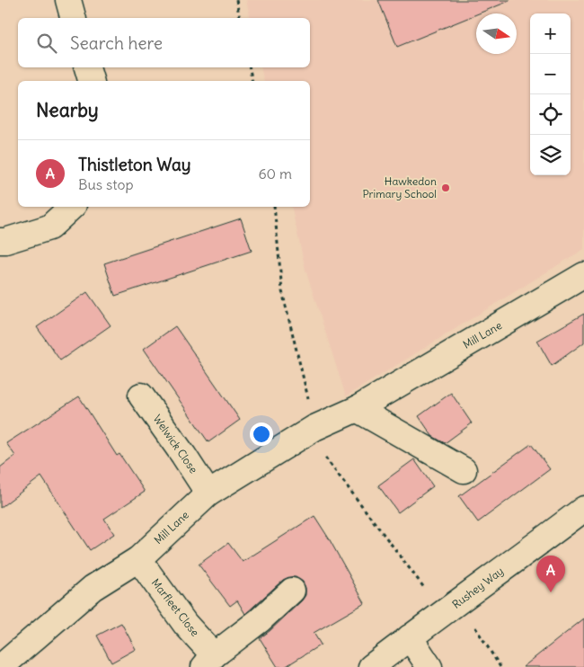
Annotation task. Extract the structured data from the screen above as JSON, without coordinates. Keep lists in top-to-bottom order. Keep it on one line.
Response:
{"streets":{"street":["Mill Lane","Welwick Close","Rushey Way","Marfleet Close"]},"crossings":[["Mill Lane","Welwick Close"],["Mill Lane","Marfleet Close"]],"places":["Hawkedon Primary School"],"north":"right","page":{"map_buttons":["+","−"],"search":"Search here","heading":"Nearby","list":[{"mark":"A","name":"Thistleton Way","note":"Bus stop","value":"60 m"}],"pins":"A"}}
